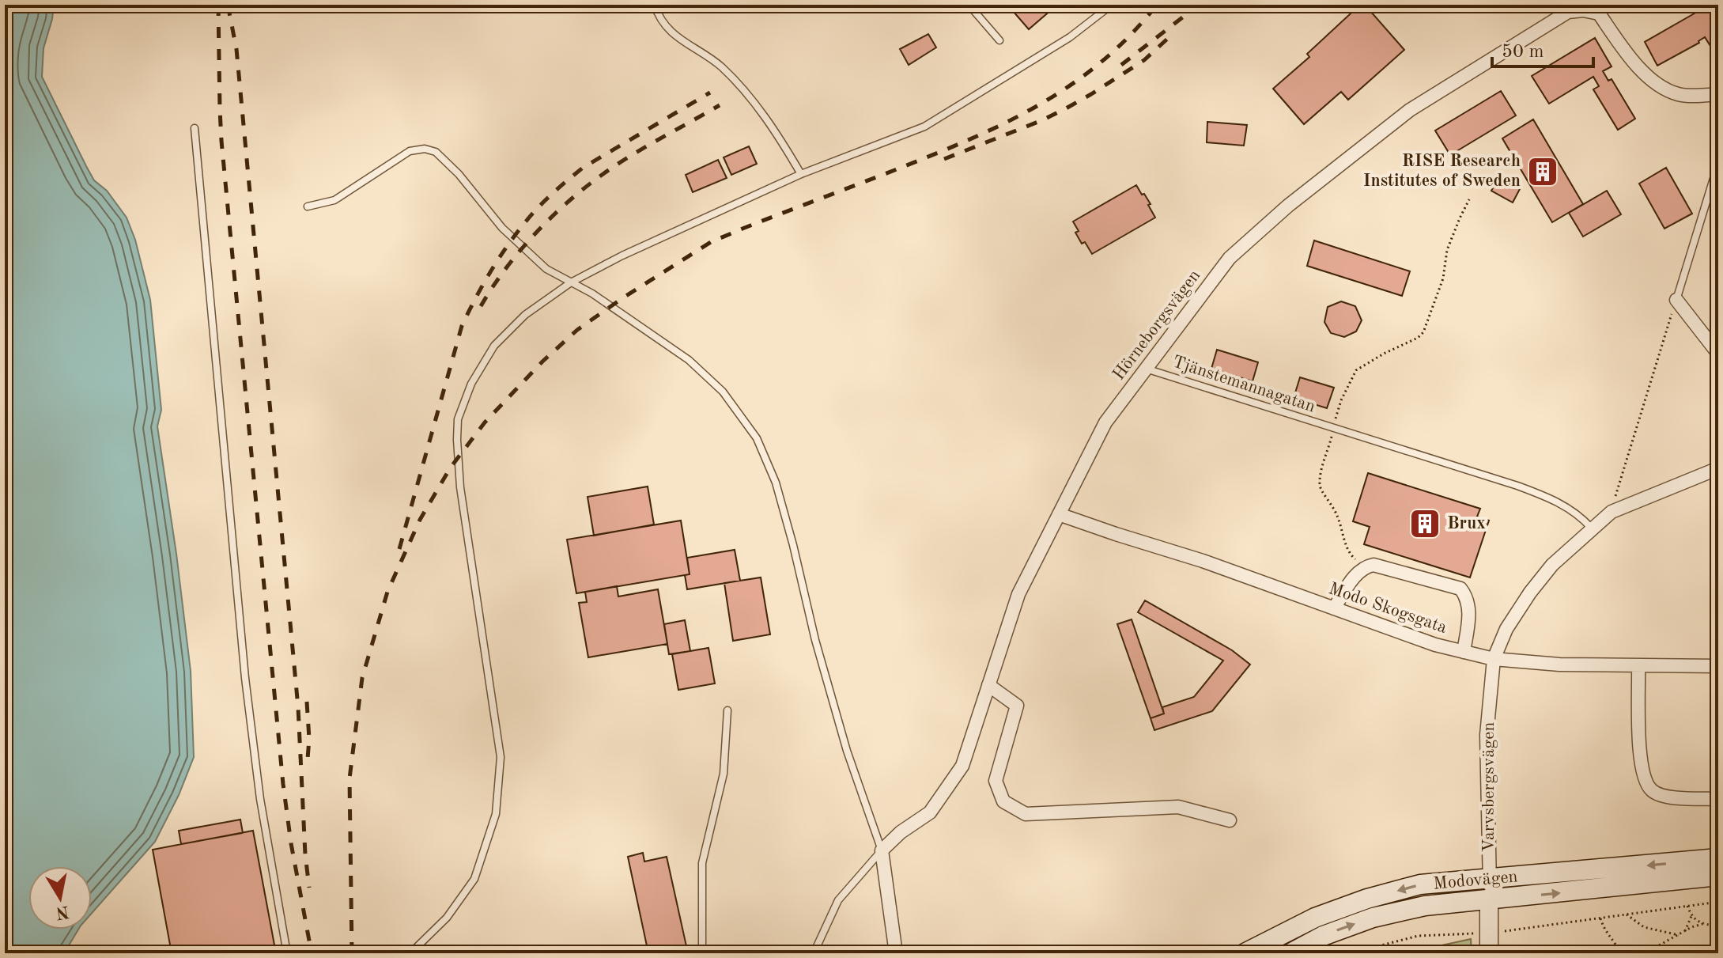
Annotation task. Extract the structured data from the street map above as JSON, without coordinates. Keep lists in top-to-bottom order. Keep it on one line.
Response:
{"streets":{"main road":["Modovägen"],"street":["Hörneborgsvägen","Modo Skogsgata","Varvsbergsvägen"],"lane":["Tjänstemannagatan"]},"crossings":[["Hörneborgsvägen","Tjänstemannagatan"],["Hörneborgsvägen","Modo Skogsgata"],["Tjänstemannagatan","Varvsbergsvägen"],["Modo Skogsgata","Varvsbergsvägen"],["Varvsbergsvägen","Modovägen"]],"places":{"building":["RISE Research Institutes of Sweden","Brux"]},"scale_bar":"50 m","north":"bottom"}
